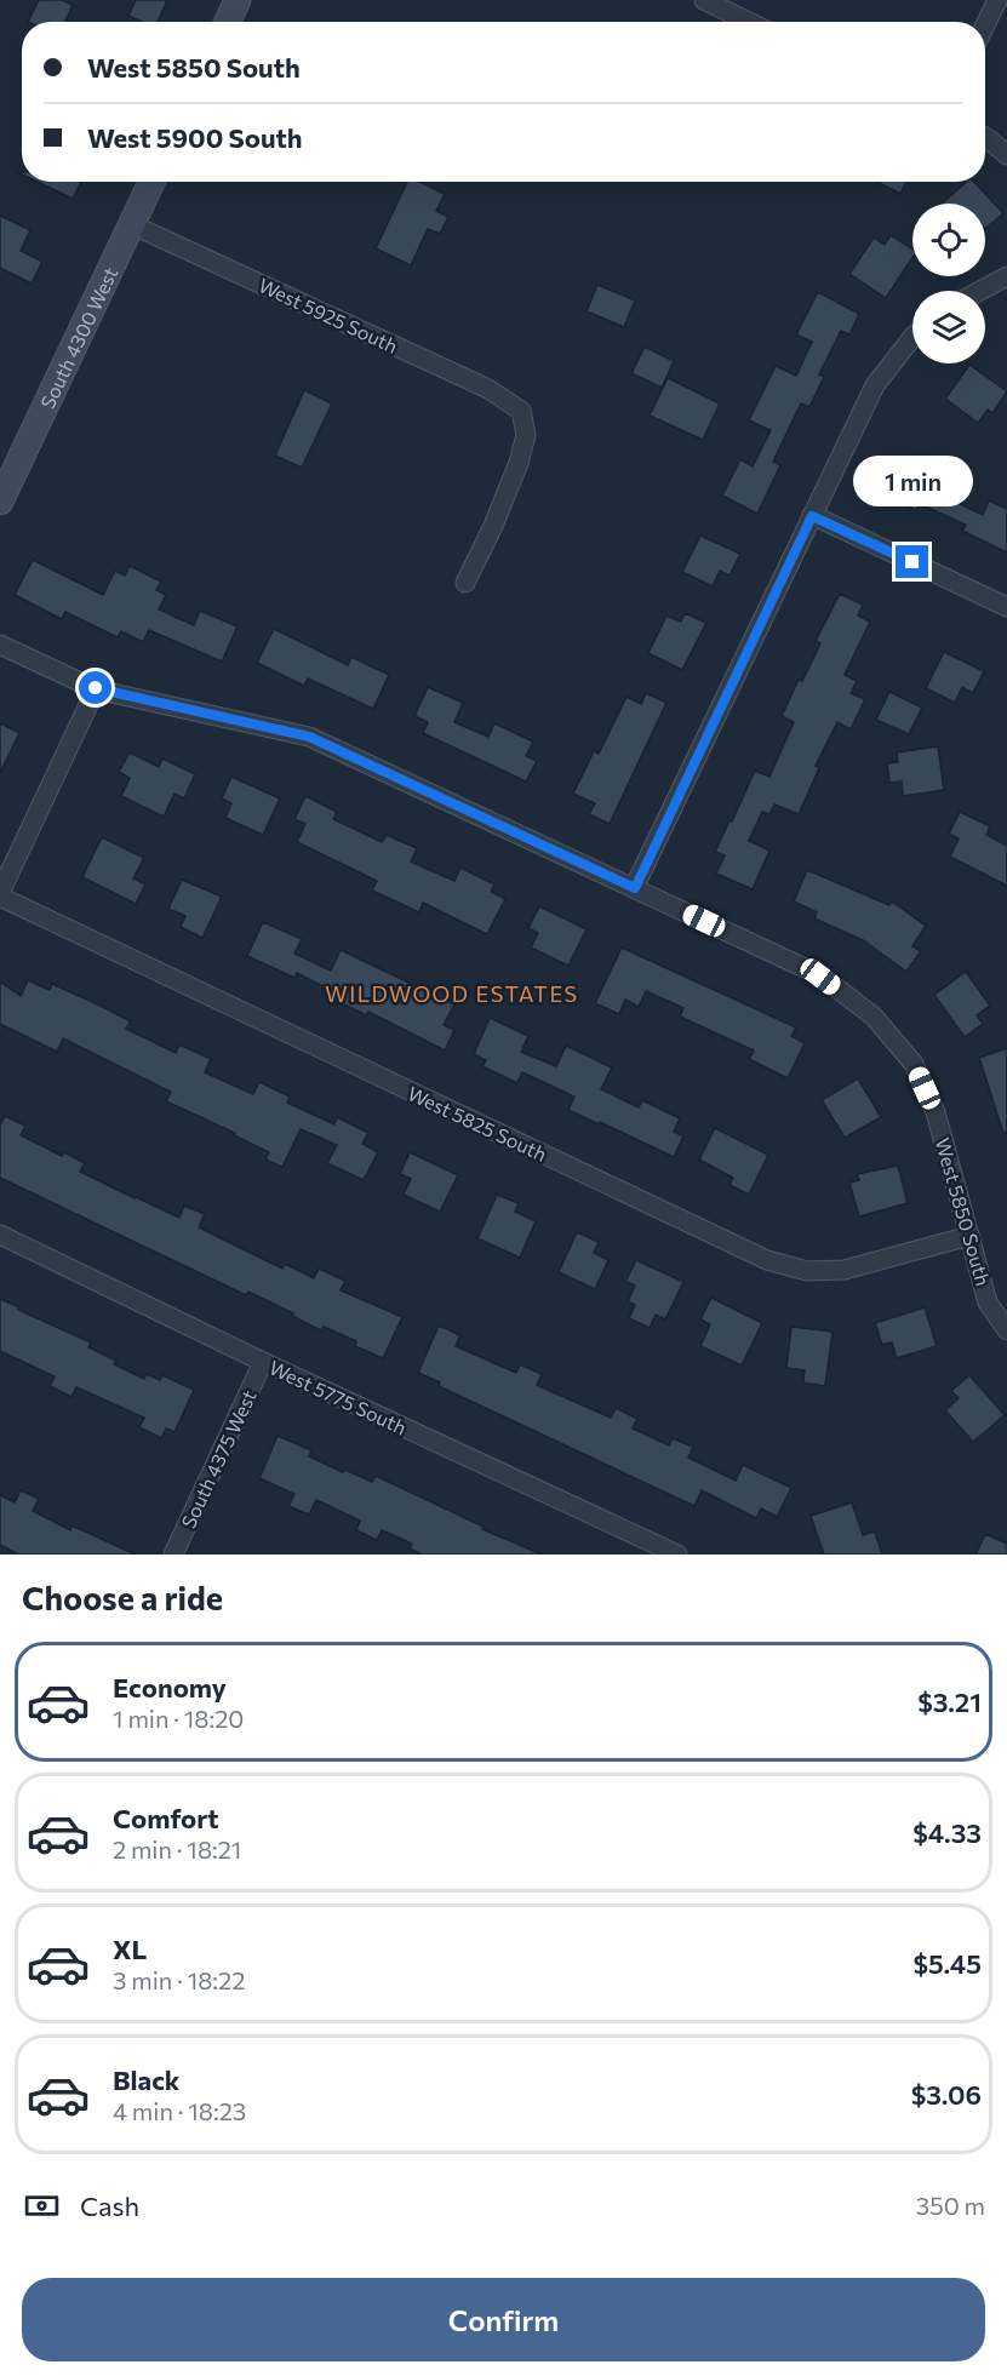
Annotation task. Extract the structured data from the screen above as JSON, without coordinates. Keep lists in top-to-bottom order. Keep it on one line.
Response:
{"streets":{"main road":["South 4300 West"],"street":["West 5925 South","West 5825 South","West 5850 South","West 5775 South","South 4375 West"]},"crossings":[["West 5925 South","South 4300 West"],["West 5825 South","West 5850 South"],["West 5775 South","South 4375 West"]],"districts":["WILDWOOD ESTATES"],"page":{"banner":["West 5850 South","West 5900 South"],"bubble":"1 min","heading":"Choose a ride","list":[{"name":"Economy","note":"1 min · 18:20","value":"$3.21"},{"name":"Comfort","note":"2 min · 18:21","value":"$4.33"},{"name":"XL","note":"3 min · 18:22","value":"$5.45"},{"name":"Black","note":"4 min · 18:23","value":"$3.06"}],"pay":["Cash","350 m"],"buttons":"Confirm"}}
